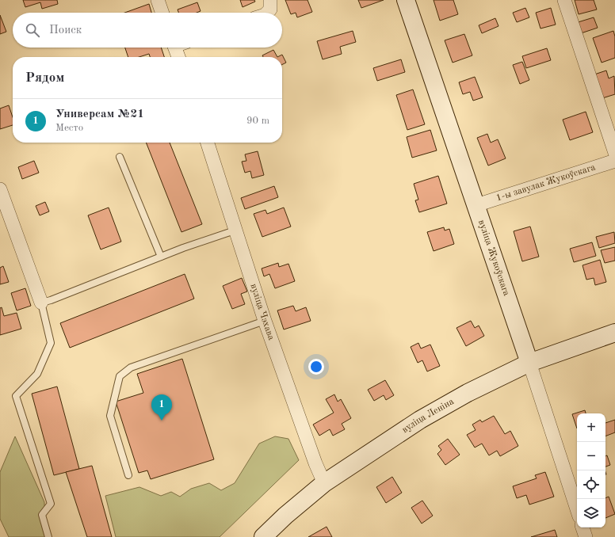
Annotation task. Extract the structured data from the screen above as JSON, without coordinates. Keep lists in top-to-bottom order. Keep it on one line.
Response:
{"streets":{"main road":["вуліца Жукоўскага","вуліца Леніна"],"street":["1-ы завулак Жукоўскага","вуліца Чэхава"]},"crossings":[["1-ы завулак Жукоўскага","вуліца Жукоўскага"],["вуліца Жукоўскага","вуліца Леніна"],["вуліца Чэхава","вуліца Леніна"]],"page":{"search":"Поиск","heading":"Рядом","list":[{"mark":"1","name":"Универсам №21","note":"Место","value":"90 m"}],"pins":"1","map_buttons":["+","−"]}}
